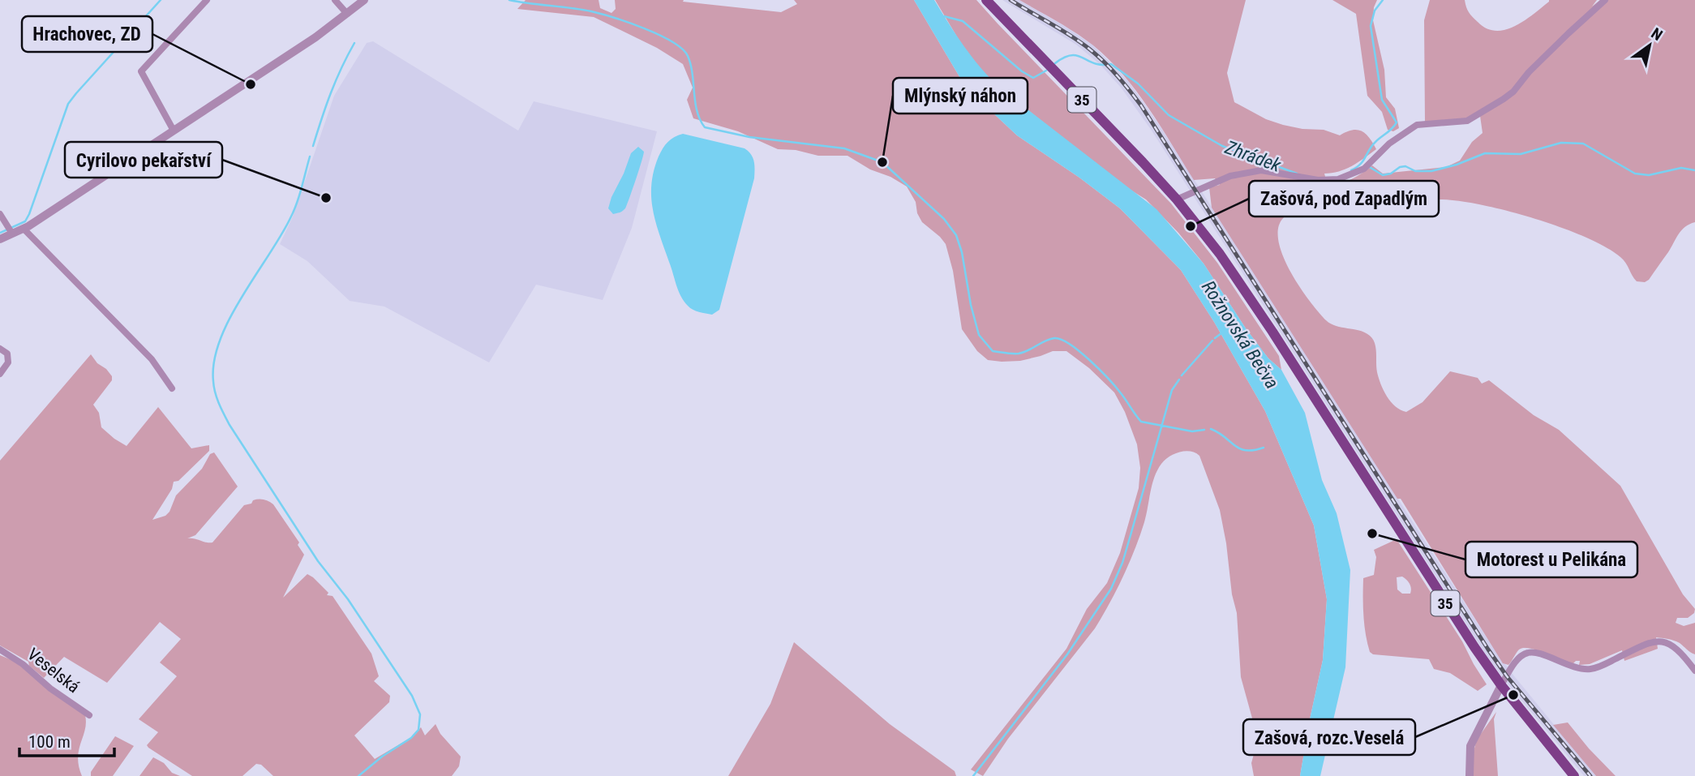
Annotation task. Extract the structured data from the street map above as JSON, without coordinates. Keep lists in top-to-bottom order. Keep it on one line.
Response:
{"streets":{"main road":["35"],"street":["Veselská"]},"water":["Zhrádek","Rožnovská Bečva"],"places":["Hrachovec, ZD","Mlýnský náhon","Cyrilovo pekařství","Zašová, pod Zapadlým","Motorest u Pelikána","Zašová, rozc.Veselá"],"scale_bar":"100 m","north":"top right"}
